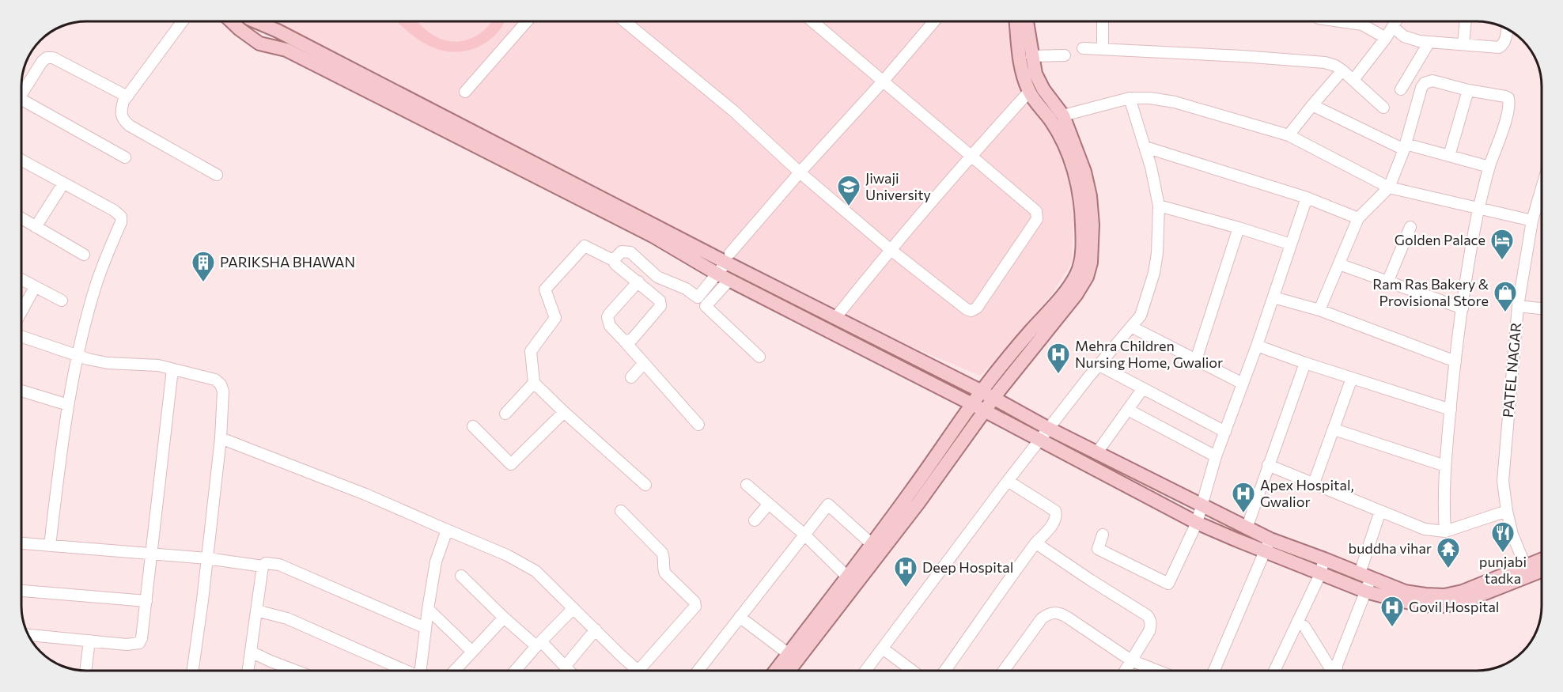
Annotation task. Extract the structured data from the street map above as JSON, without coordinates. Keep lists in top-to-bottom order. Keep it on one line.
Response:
{"streets":{"street":["PATEL NAGAR"]},"places":{"school or university":["Jiwaji University"],"hotel":["Golden Palace"],"building":["PARIKSHA BHAWAN"],"shop":["Ram Ras Bakery & Provisional Store"],"hospital":["Mehra Children Nursing Home, Gwalior","Apex Hospital, Gwalior","Deep Hospital","Govil Hospital"],"restaurant":["punjabi tadka"],"temple":["buddha vihar"]}}
